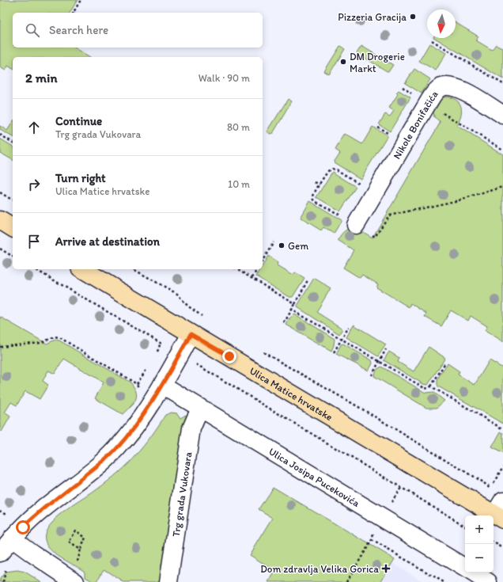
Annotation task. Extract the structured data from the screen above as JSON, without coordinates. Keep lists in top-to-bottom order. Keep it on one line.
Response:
{"streets":{"main road":["Ulica Matice hrvatske"],"street":["Nikole Bonifačića","Ulica Josipa Pucekovića","Trg grada Vukovara"]},"crossings":[["Ulica Josipa Pucekovića","Trg grada Vukovara"]],"places":{"other":["Pizzeria Gracija","DM Drogerie Markt","Gem"],"health":["Dom zdravlja Velika Gorica"]},"north":"bottom","page":{"search":"Search here","heading":["2 min","Walk · 90 m"],"list":[["Continue","Trg grada Vukovara","80 m"],["Turn right","Ulica Matice hrvatske","10 m"],"Arrive at destination"],"map_buttons":["+","−"]}}
